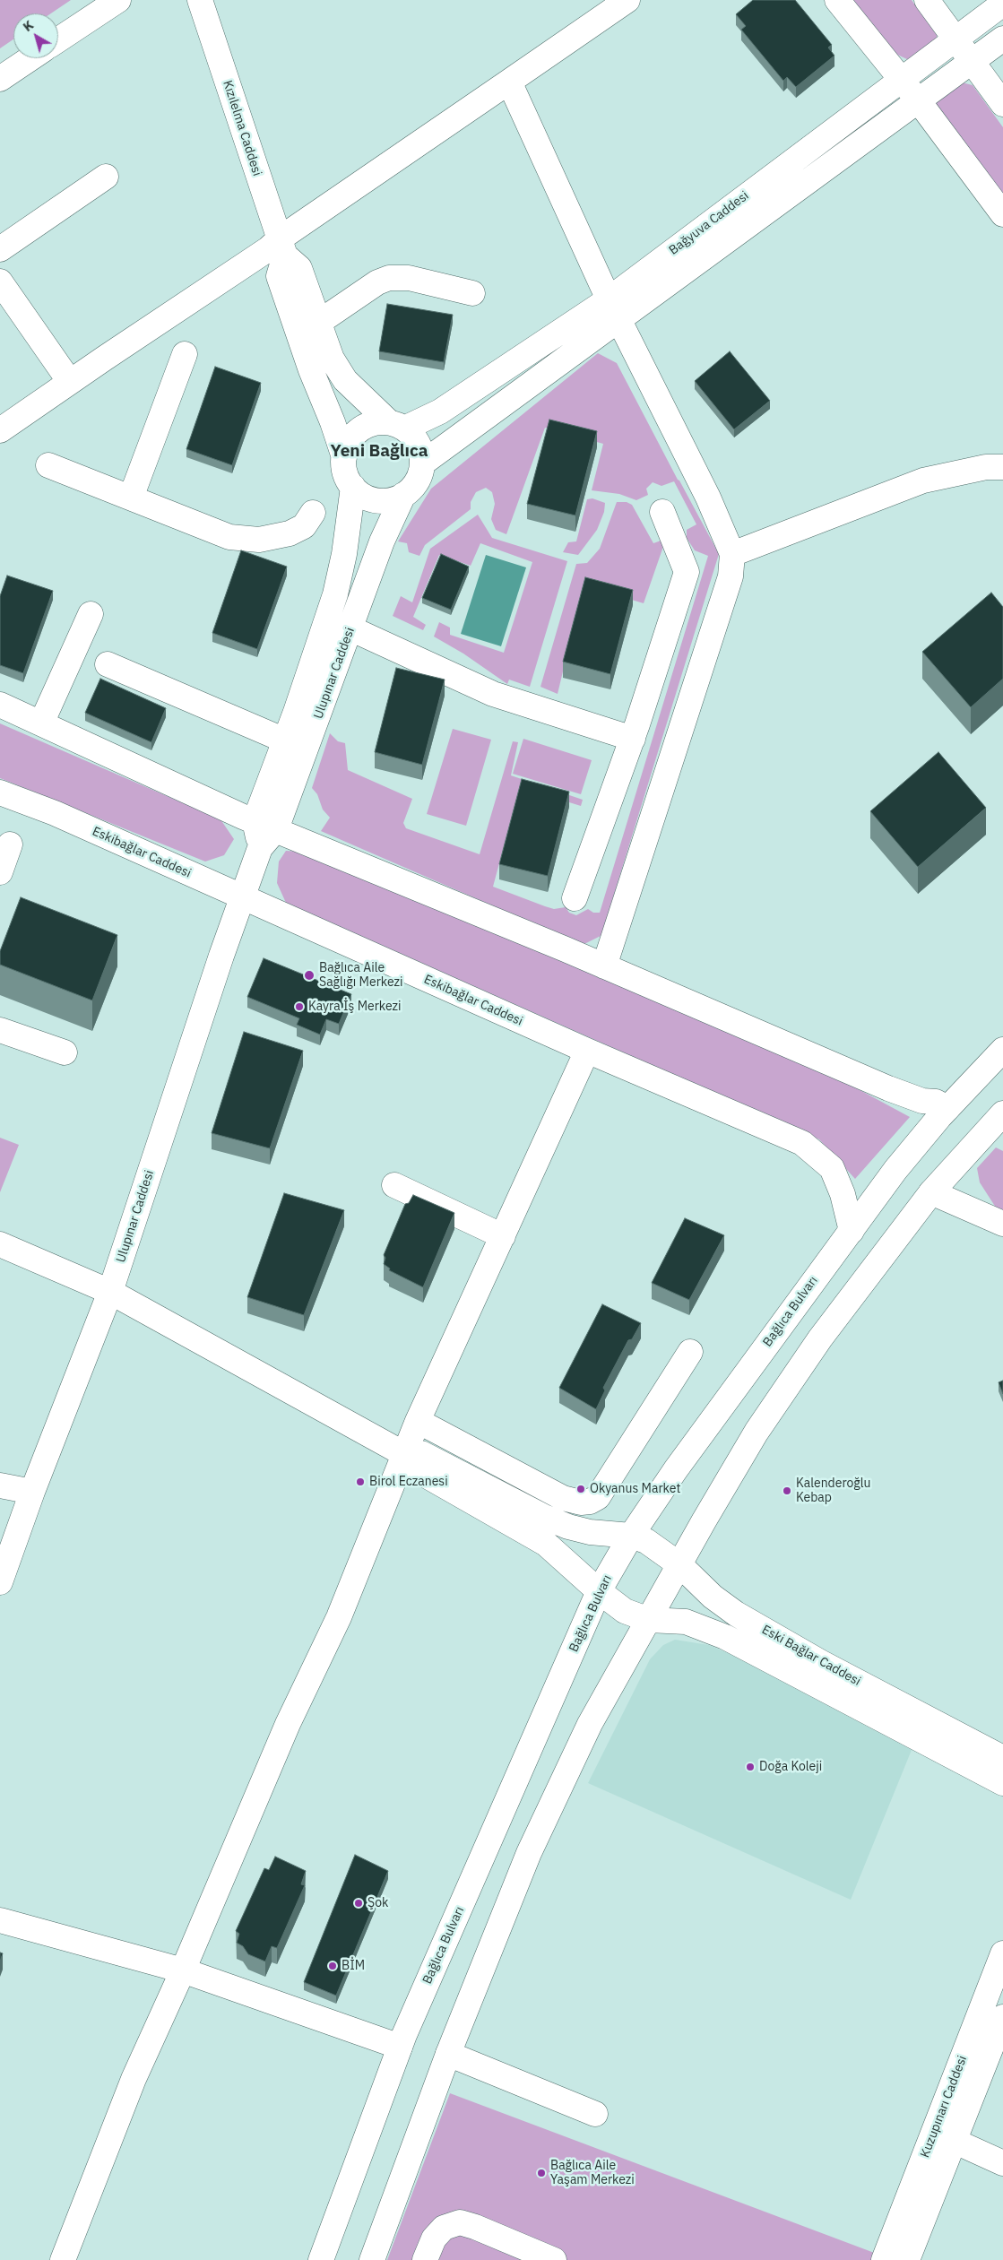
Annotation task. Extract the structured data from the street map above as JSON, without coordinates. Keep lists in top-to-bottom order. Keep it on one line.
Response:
{"streets":{"street":["Kızılelma Caddesi","Bağyuva Caddesi","Ulupınar Caddesi","Eskibağlar Caddesi","Bağlıca Bulvarı","Eski Bağlar Caddesi","Kuzupınarı Caddesi"]},"crossings":[["Bağyuva Caddesi","Ulupınar Caddesi"],["Ulupınar Caddesi","Eskibağlar Caddesi"],["Eskibağlar Caddesi","Bağlıca Bulvarı"],["Bağlıca Bulvarı","Eski Bağlar Caddesi"]],"districts":["Yeni Bağlıca"],"places":["Bağlıca Aile Sağlığı Merkezi","Kayra İş Merkezi","Birol Eczanesi","Okyanus Market","Kalenderoğlu Kebap","Doğa Koleji","Şok","BİM","Bağlıca Aile Yaşam Merkezi"],"north":"top left"}
